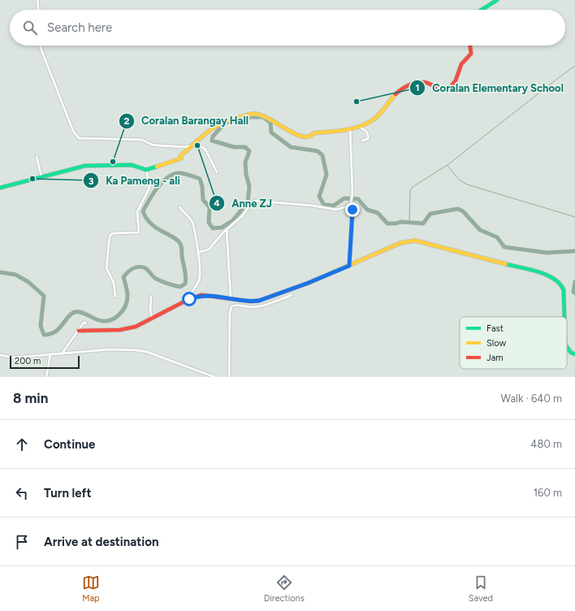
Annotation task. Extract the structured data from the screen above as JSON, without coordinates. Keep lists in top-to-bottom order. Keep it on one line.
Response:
{"places":["Coralan Elementary School","Anne ZJ","Coralan Barangay Hall","Ka Pameng - ali"],"legend":["Fast","Slow","Jam"],"scale_bar":"200 m","page":{"search":"Search here","scale":"200 m","heading":["8 min","Walk · 640 m"],"list":[["Continue","480 m"],["Turn left","160 m"],"Arrive at destination"],"nav":["Map","Directions","Saved"]}}
